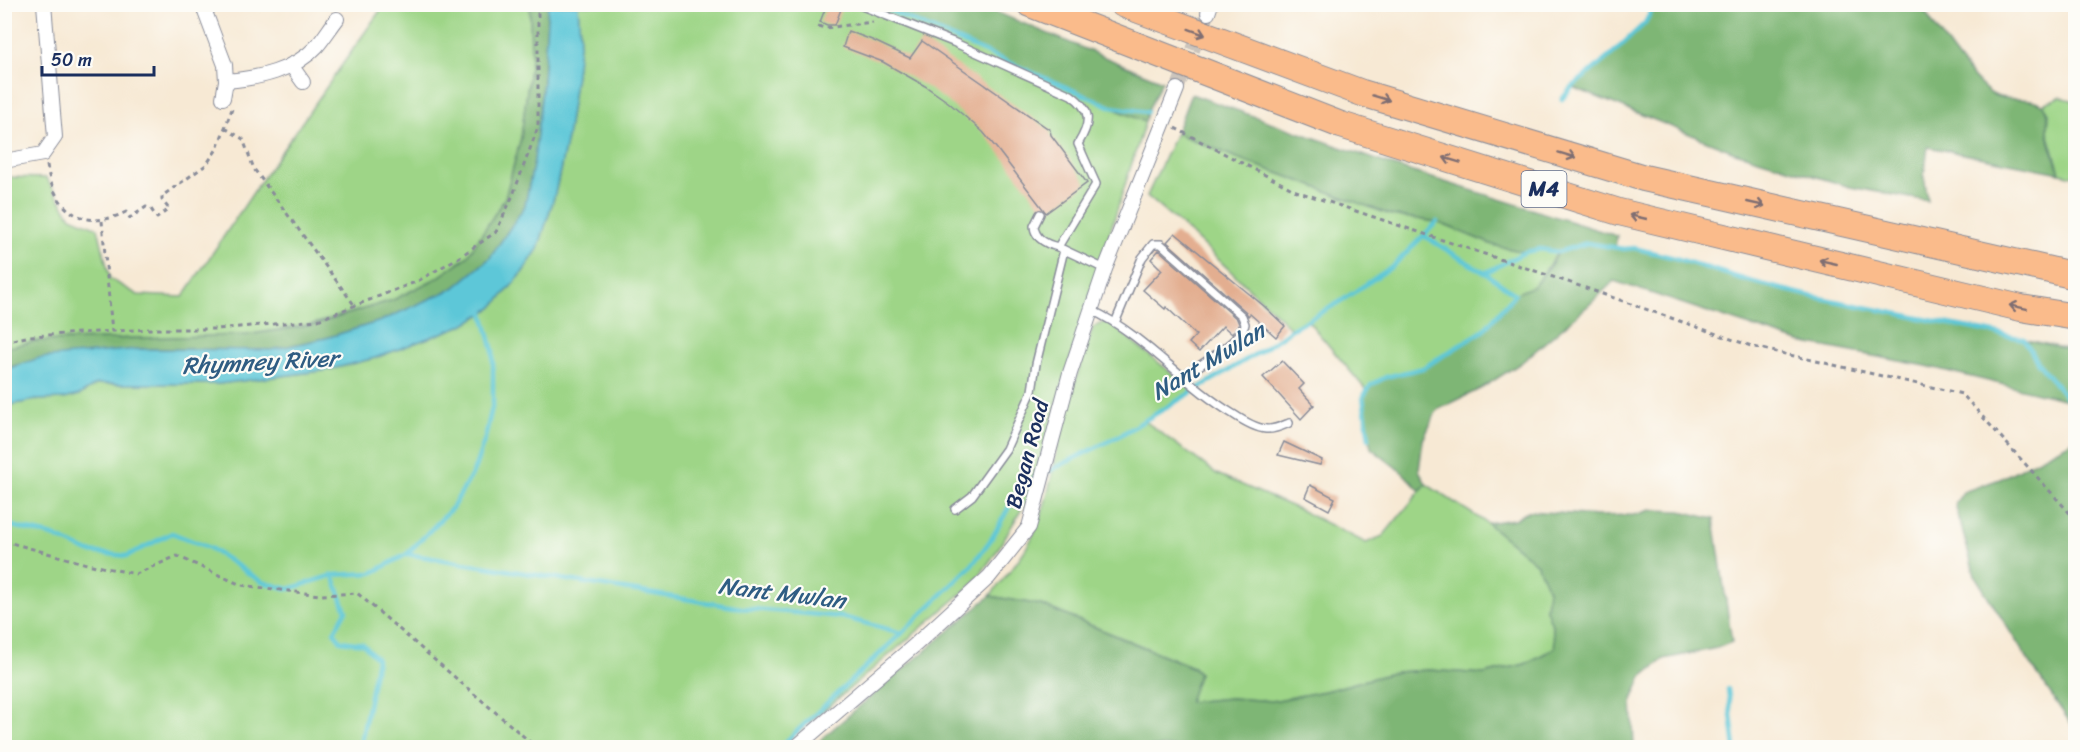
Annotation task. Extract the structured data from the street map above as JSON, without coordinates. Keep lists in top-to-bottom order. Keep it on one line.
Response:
{"streets":{"highway":["M4"],"street":["Began Road"]},"water":["Nant Mwlan","Rhymney River"],"scale_bar":"50 m"}
